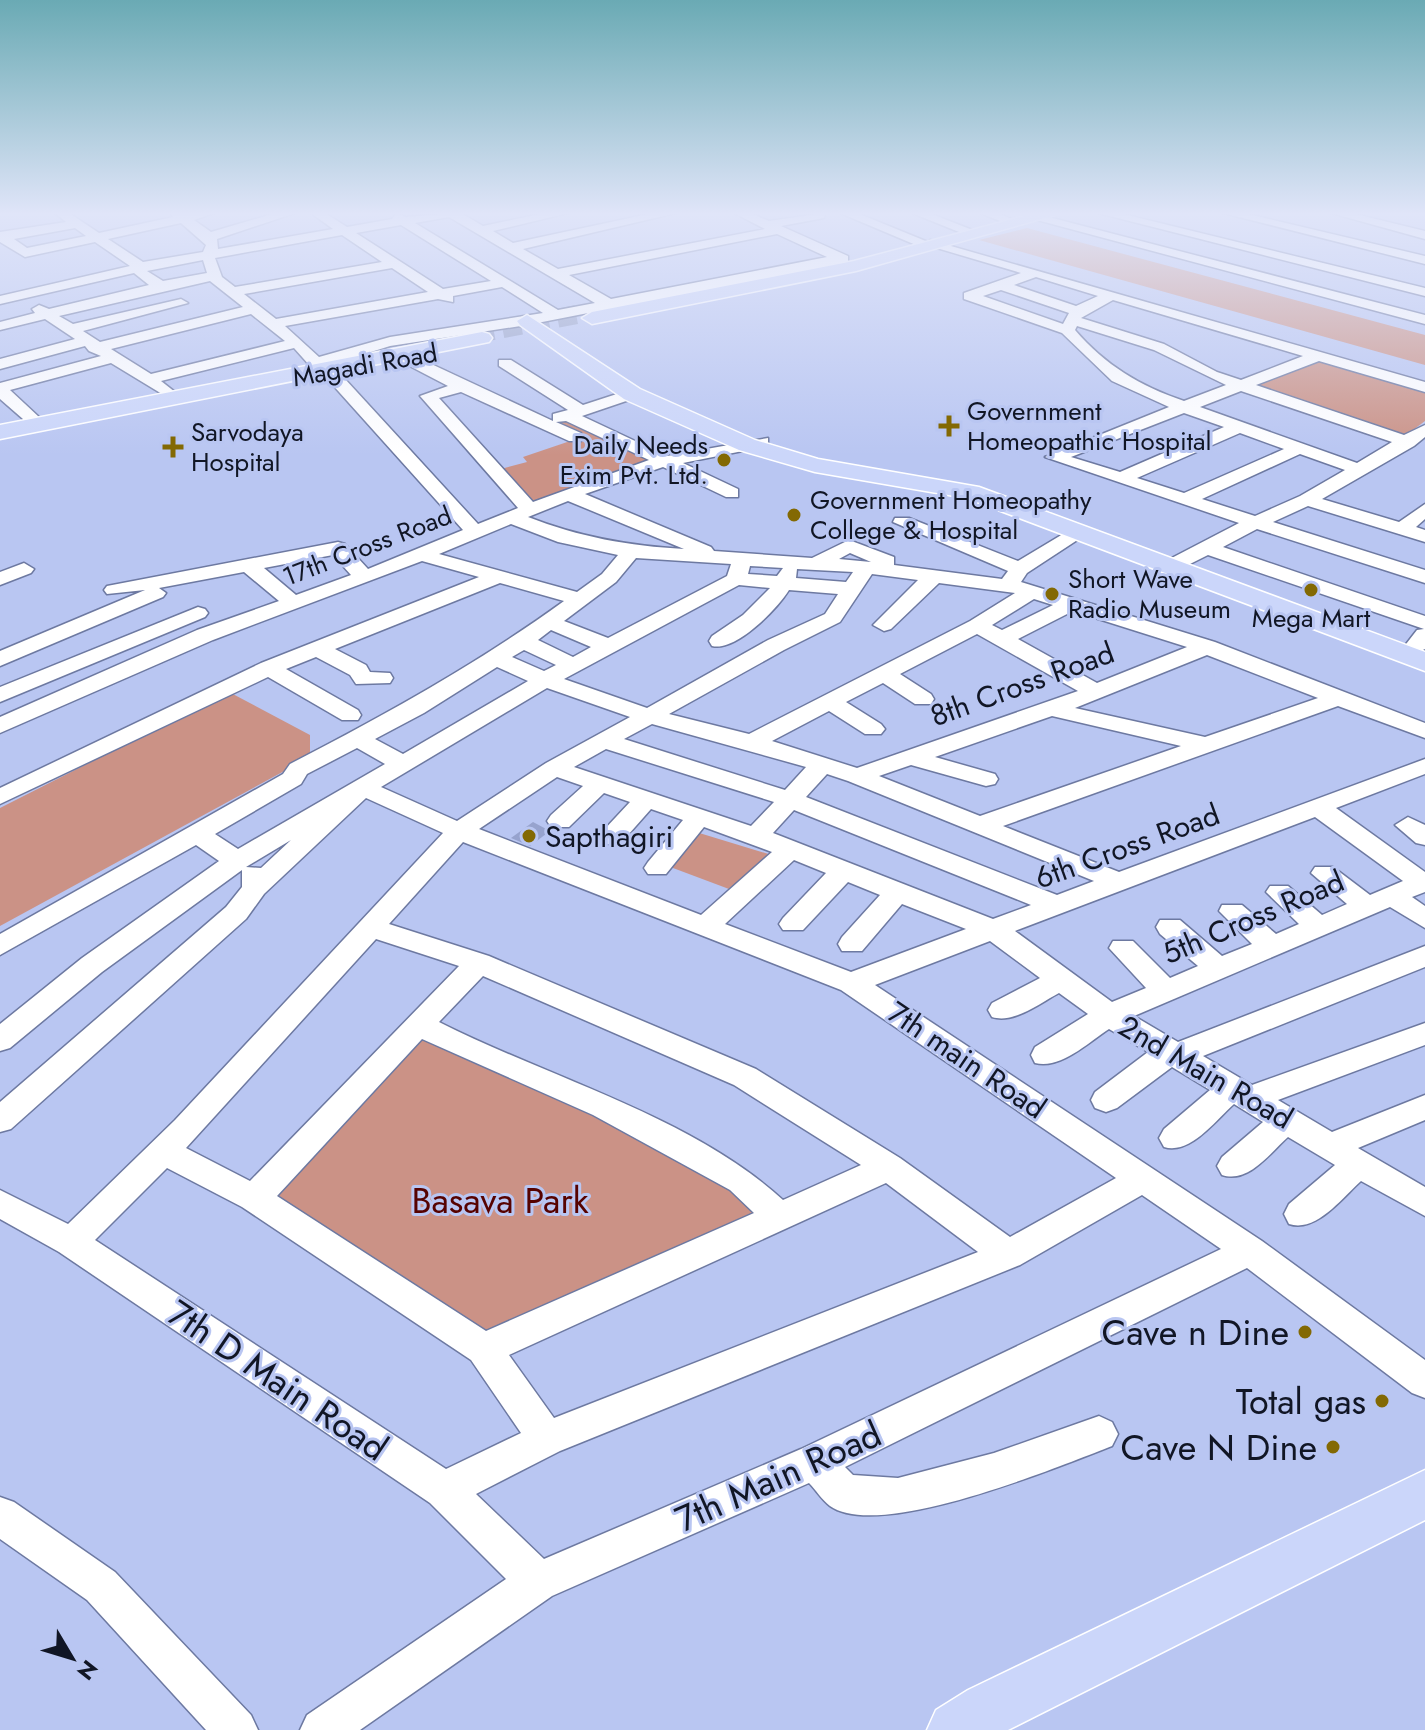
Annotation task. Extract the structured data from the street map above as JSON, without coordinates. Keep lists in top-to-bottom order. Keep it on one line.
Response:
{"streets":{"main road":["Magadi Road"],"street":["17th Cross Road","8th Cross Road","6th Cross Road","5th Cross Road","7th main Road","2nd Main Road","7th D Main Road","7th Main Road"]},"crossings":[["6th Cross Road","7th main Road"],["6th Cross Road","2nd Main Road"],["5th Cross Road","2nd Main Road"],["7th main Road","7th Main Road"],["7th D Main Road","7th Main Road"]],"parks":["Basava Park"],"places":{"health":["Government Homeopathic Hospital","Sarvodaya Hospital"],"other":["Daily Needs Exim Pvt. Ltd.","Government Homeopathy College & Hospital","Mega Mart","Short Wave Radio Museum","Sapthagiri","Cave n Dine","Total gas","Cave N Dine"]},"north":"bottom right"}
